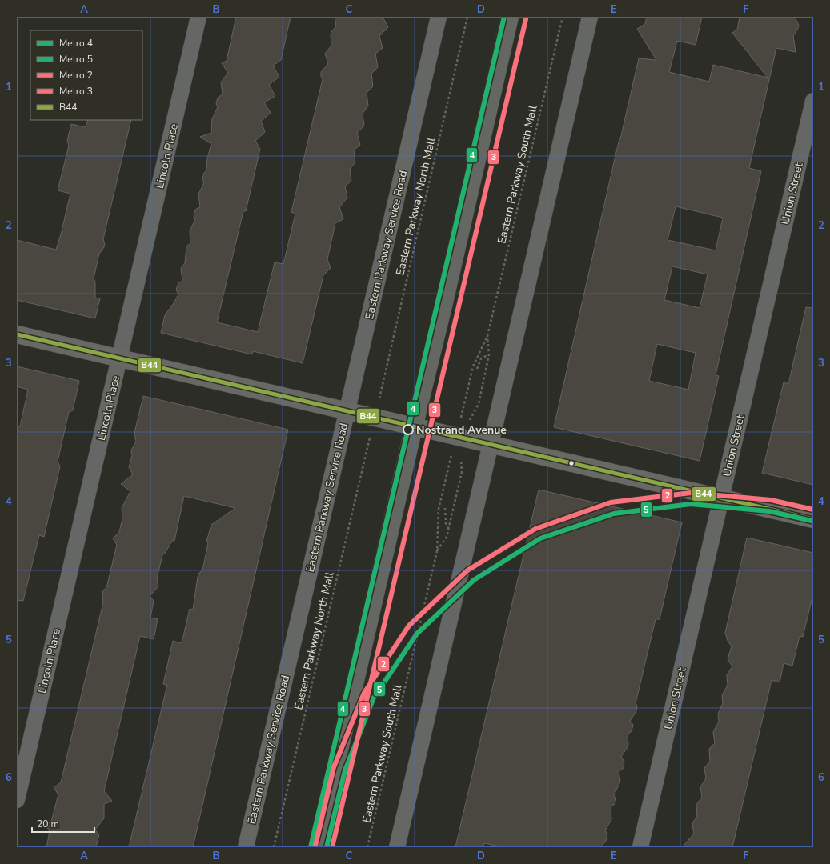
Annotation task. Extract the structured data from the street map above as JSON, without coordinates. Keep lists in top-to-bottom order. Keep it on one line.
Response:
{"streets":{"street":["Lincoln Place","Union Street","Eastern Parkway Service Road"],"path":["Eastern Parkway South Mall","Eastern Parkway North Mall"]},"places":["Nostrand Avenue"],"lines":["metro line 4","metro line 3","transit line B44","metro line 2","metro line 5"],"legend":["Metro 4","Metro 5","Metro 2","Metro 3","B44"],"scale_bar":"20 m","grid":{"columns":["A","B","C","D","E","F"],"rows":["1","2","3","4","5","6"]}}
